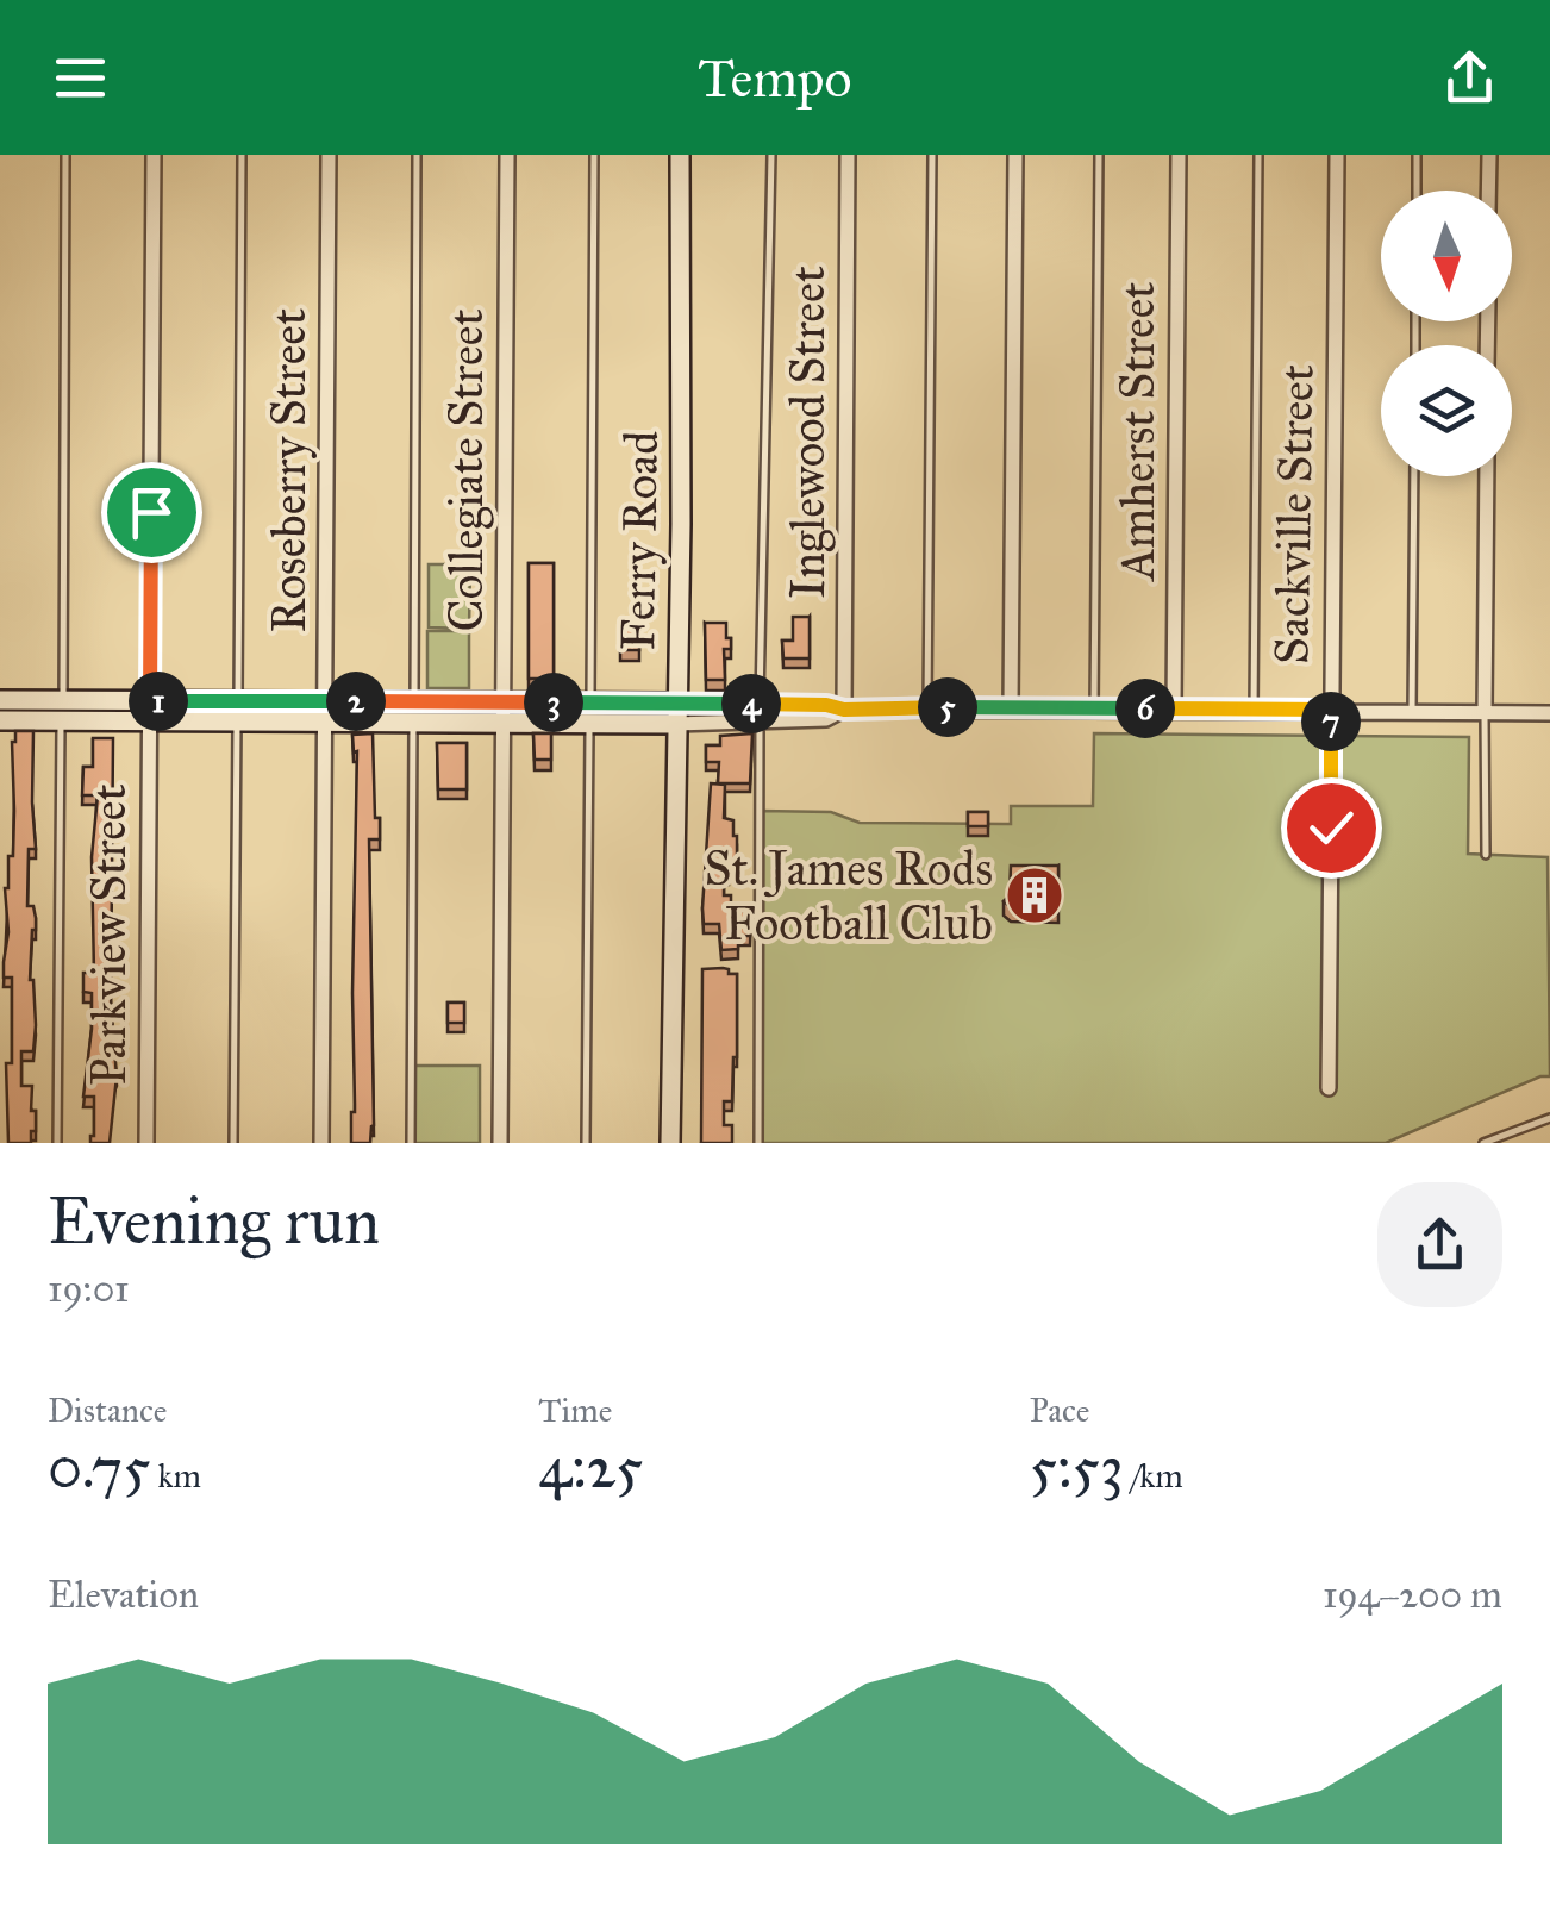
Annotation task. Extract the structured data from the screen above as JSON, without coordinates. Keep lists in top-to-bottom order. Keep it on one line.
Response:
{"streets":{"main road":["Ferry Road"],"street":["Amherst Street","Inglewood Street","Roseberry Street","Collegiate Street","Sackville Street","Parkview Street"]},"places":{"building":["St. James Rods Football Club"]},"north":"bottom","page":{"header":"Tempo","pins":["1","2","3","4","5","6","7"],"heading":["Evening run","19:01"],"stats":[["Distance","0.75 km"],["Time","4:25"],["Pace","5:53 /km"]],"chart":["Elevation","194–200 m"]}}
